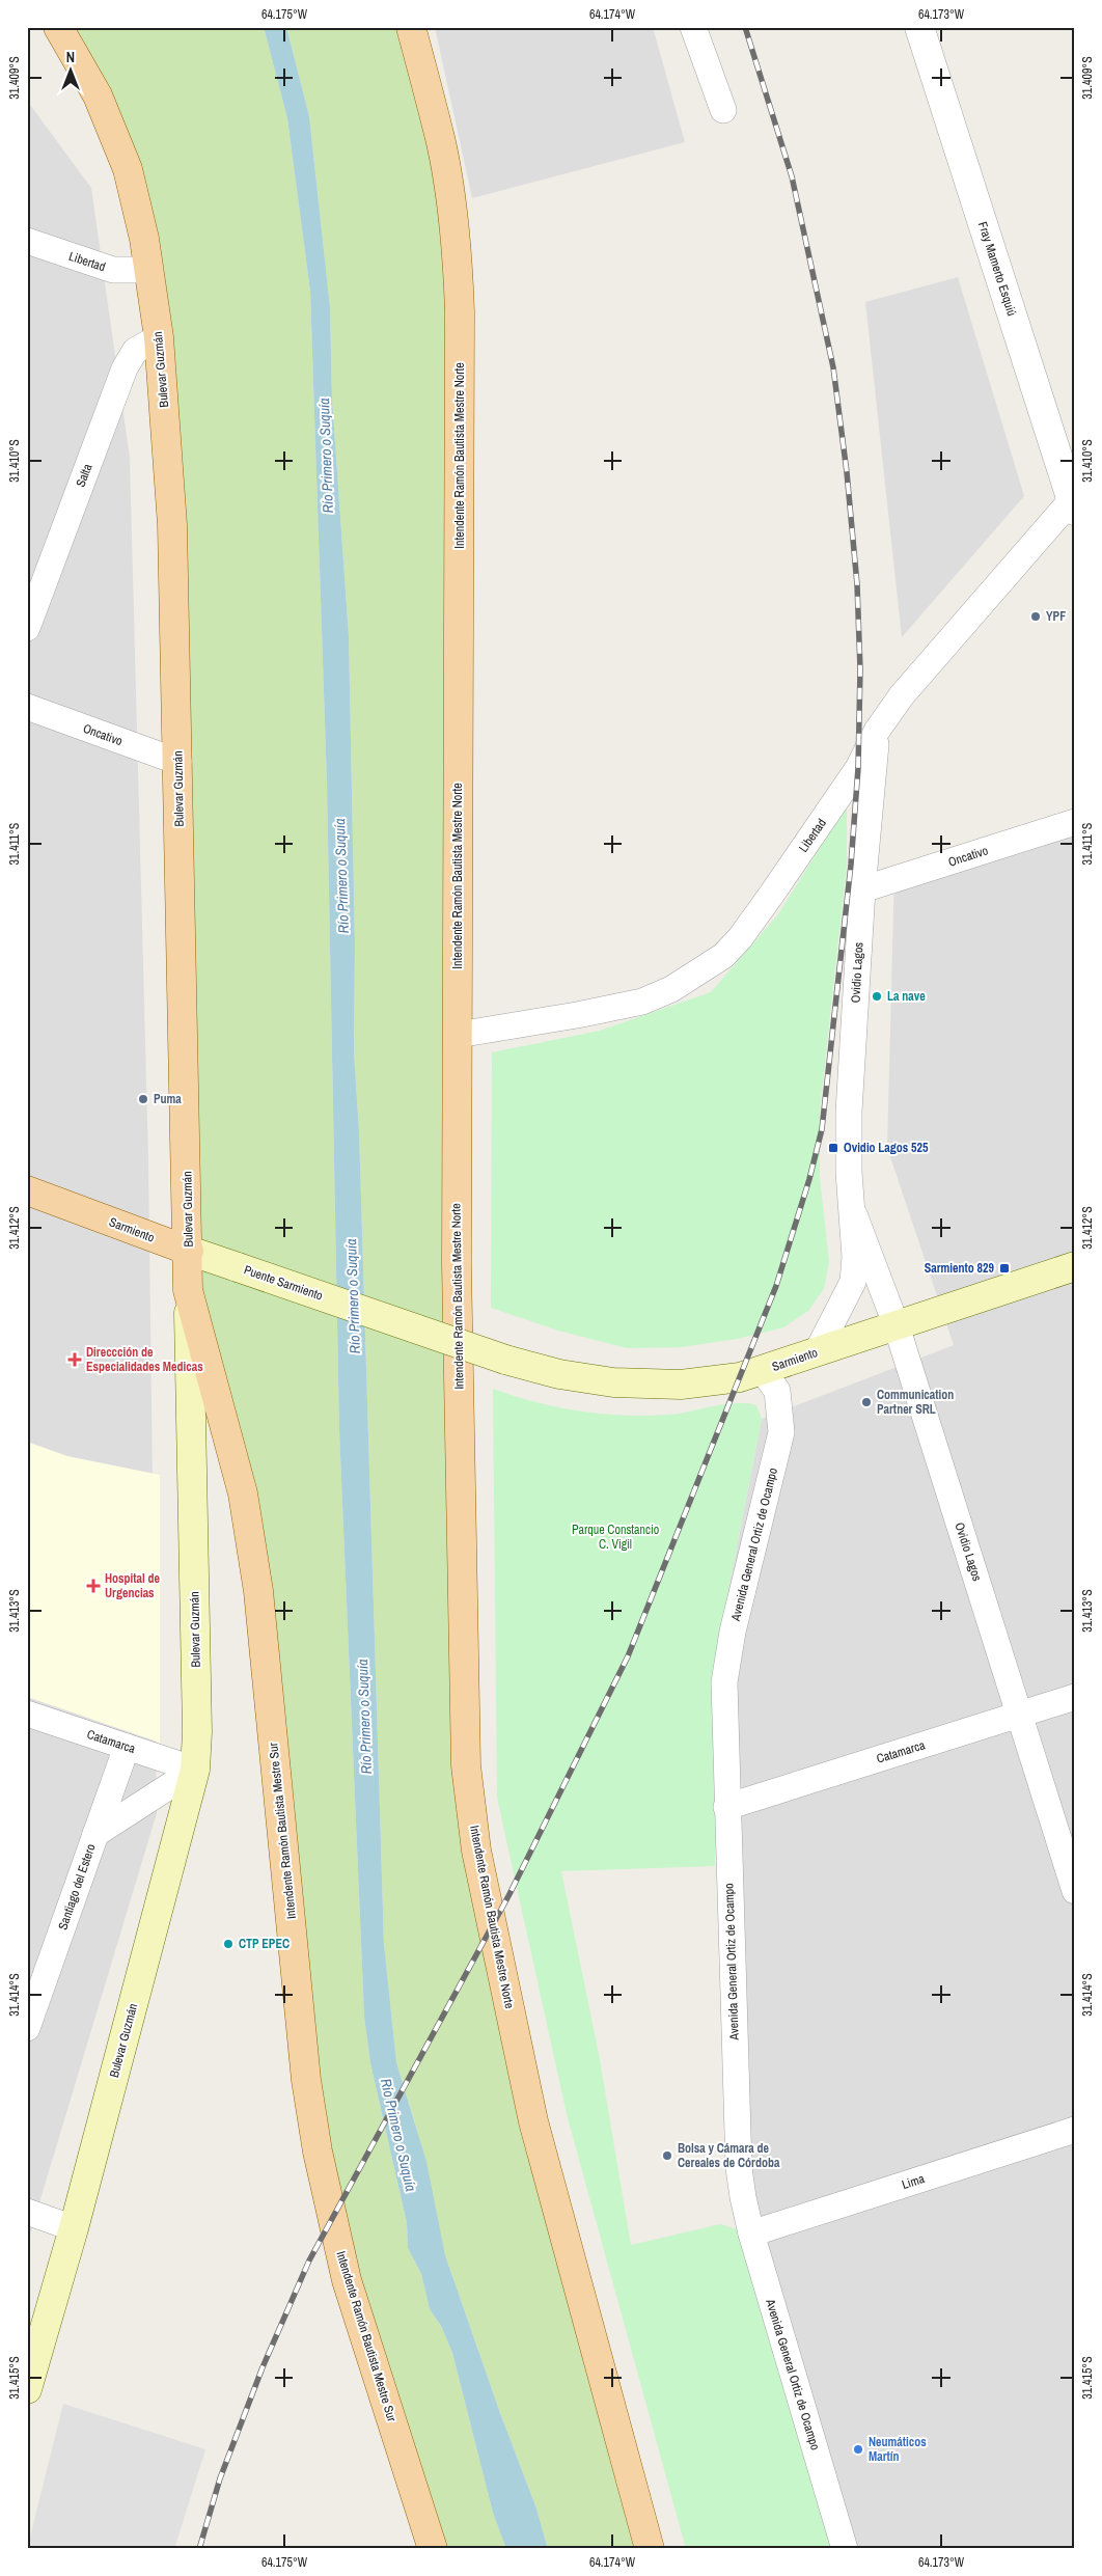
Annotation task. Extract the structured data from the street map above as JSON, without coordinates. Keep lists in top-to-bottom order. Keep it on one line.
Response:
{"streets":{"main road":["Bulevar Guzmán","Intendente Ramón Bautista Mestre Norte","Sarmiento","Puente Sarmiento","Intendente Ramón Bautista Mestre Sur"],"street":["Libertad","Fray Mamerto Esquiú","Salta","Oncativo","Ovidio Lagos","Avenida General Ortiz de Ocampo","Catamarca","Santiago del Estero","Lima"]},"crossings":[["Libertad","Fray Mamerto Esquiú"],["Libertad","Bulevar Guzmán"],["Libertad","Intendente Ramón Bautista Mestre Norte"],["Libertad","Ovidio Lagos"],["Bulevar Guzmán","Salta"],["Bulevar Guzmán","Oncativo"],["Bulevar Guzmán","Sarmiento"],["Bulevar Guzmán","Catamarca"],["Bulevar Guzmán","Intendente Ramón Bautista Mestre Sur"],["Oncativo","Ovidio Lagos"],["Ovidio Lagos","Sarmiento"],["Ovidio Lagos","Catamarca"],["Sarmiento","Puente Sarmiento"],["Sarmiento","Avenida General Ortiz de Ocampo"],["Avenida General Ortiz de Ocampo","Catamarca"],["Avenida General Ortiz de Ocampo","Lima"],["Catamarca","Santiago del Estero"]],"water":["Río Primero o Suquía"],"parks":["Parque Constancio C. Vigil"],"places":{"other":["YPF","La nave","Puma","Communication Partner SRL","CTP EPEC","Bolsa y Cámara de Cereales de Córdoba","Neumáticos Martín"],"transit":["Ovidio Lagos 525","Sarmiento 829"],"health":["Direccción de Especialidades Medicas","Hospital de Urgencias"]},"north":"top","coordinates":["64.175°W","64.174°W","64.173°W","31.409°S","31.410°S","31.411°S","31.412°S","31.413°S","31.414°S","31.415°S"]}
